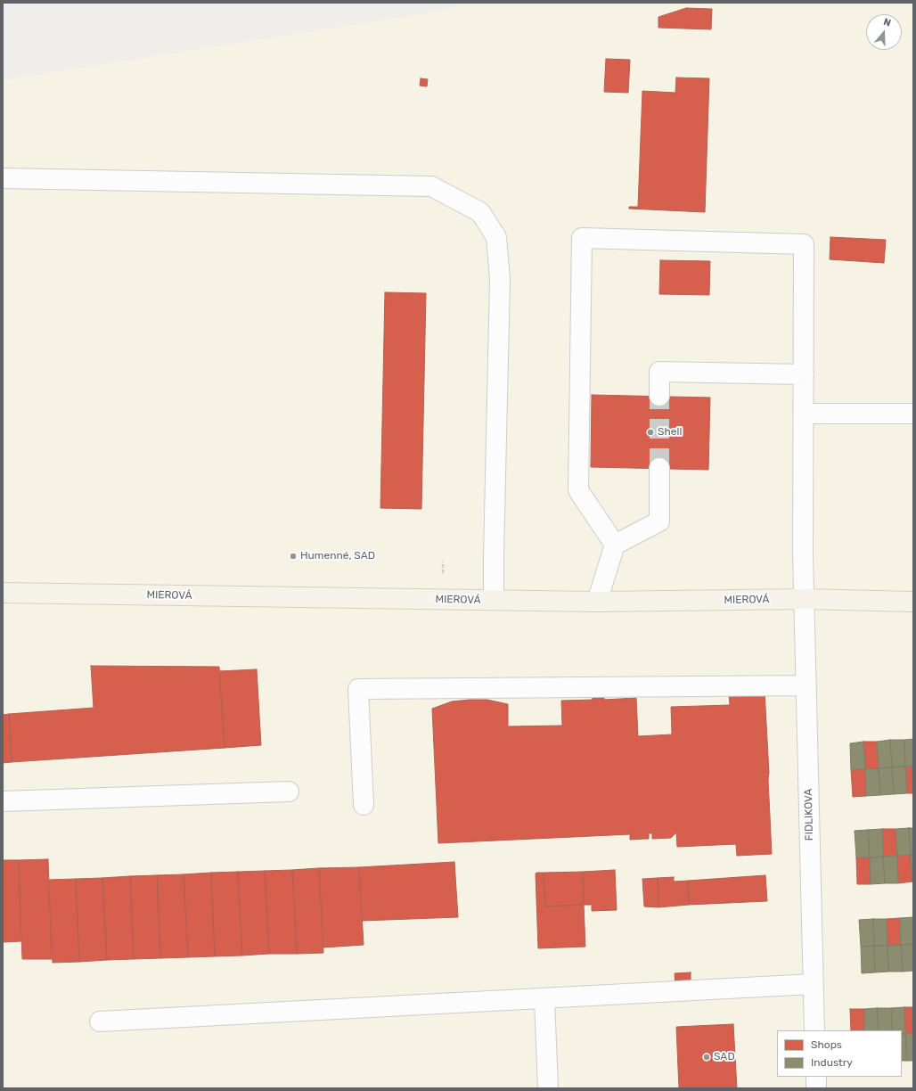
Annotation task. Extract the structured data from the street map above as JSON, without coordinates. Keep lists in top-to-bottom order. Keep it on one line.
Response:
{"streets":{"main road":["MIEROVÁ"],"street":["FIDLIKOVA"]},"crossings":[["MIEROVÁ","FIDLIKOVA"]],"places":["Shell","Humenné, SAD","SAD"],"legend":["Shops","Industry"],"north":"top"}
